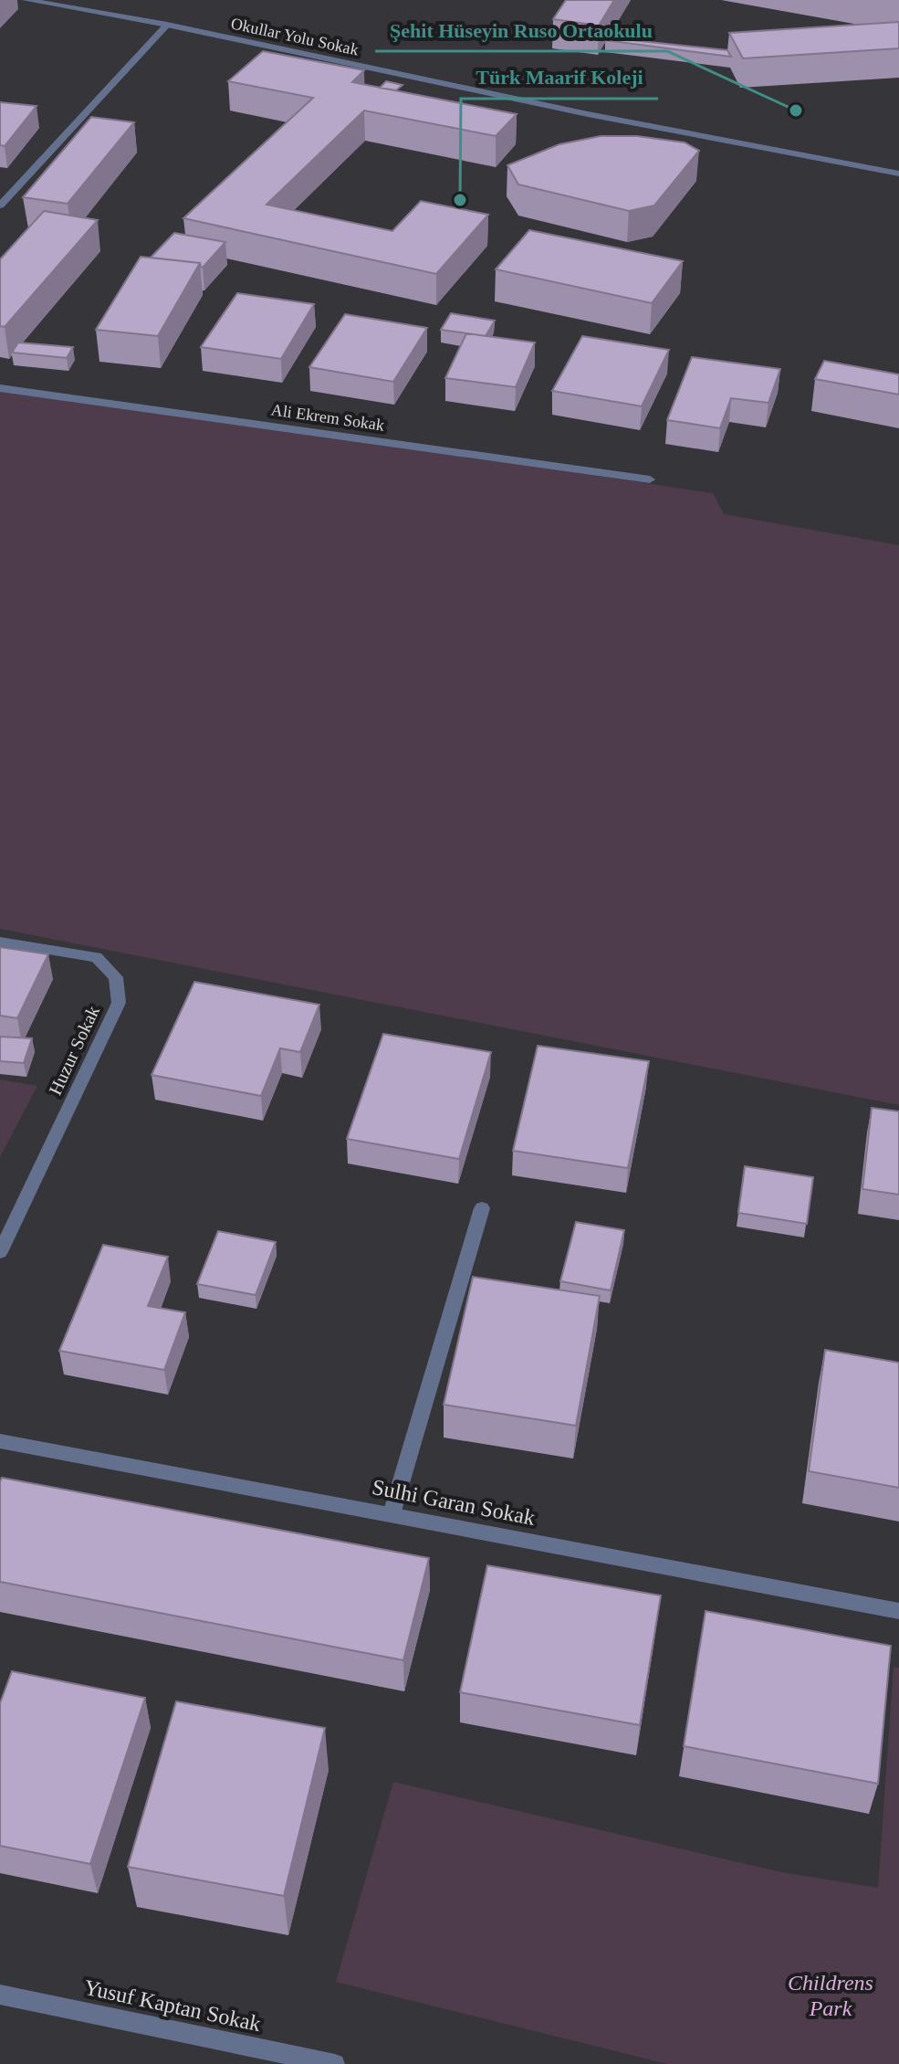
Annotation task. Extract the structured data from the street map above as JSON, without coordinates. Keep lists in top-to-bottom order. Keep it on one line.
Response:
{"streets":{"street":["Okullar Yolu Sokak","Ali Ekrem Sokak","Huzur Sokak","Sulhi Garan Sokak","Yusuf Kaptan Sokak"]},"parks":["Childrens Park"],"places":["Şehit Hüseyin Ruso Ortaokulu","Türk Maarif Koleji"]}
